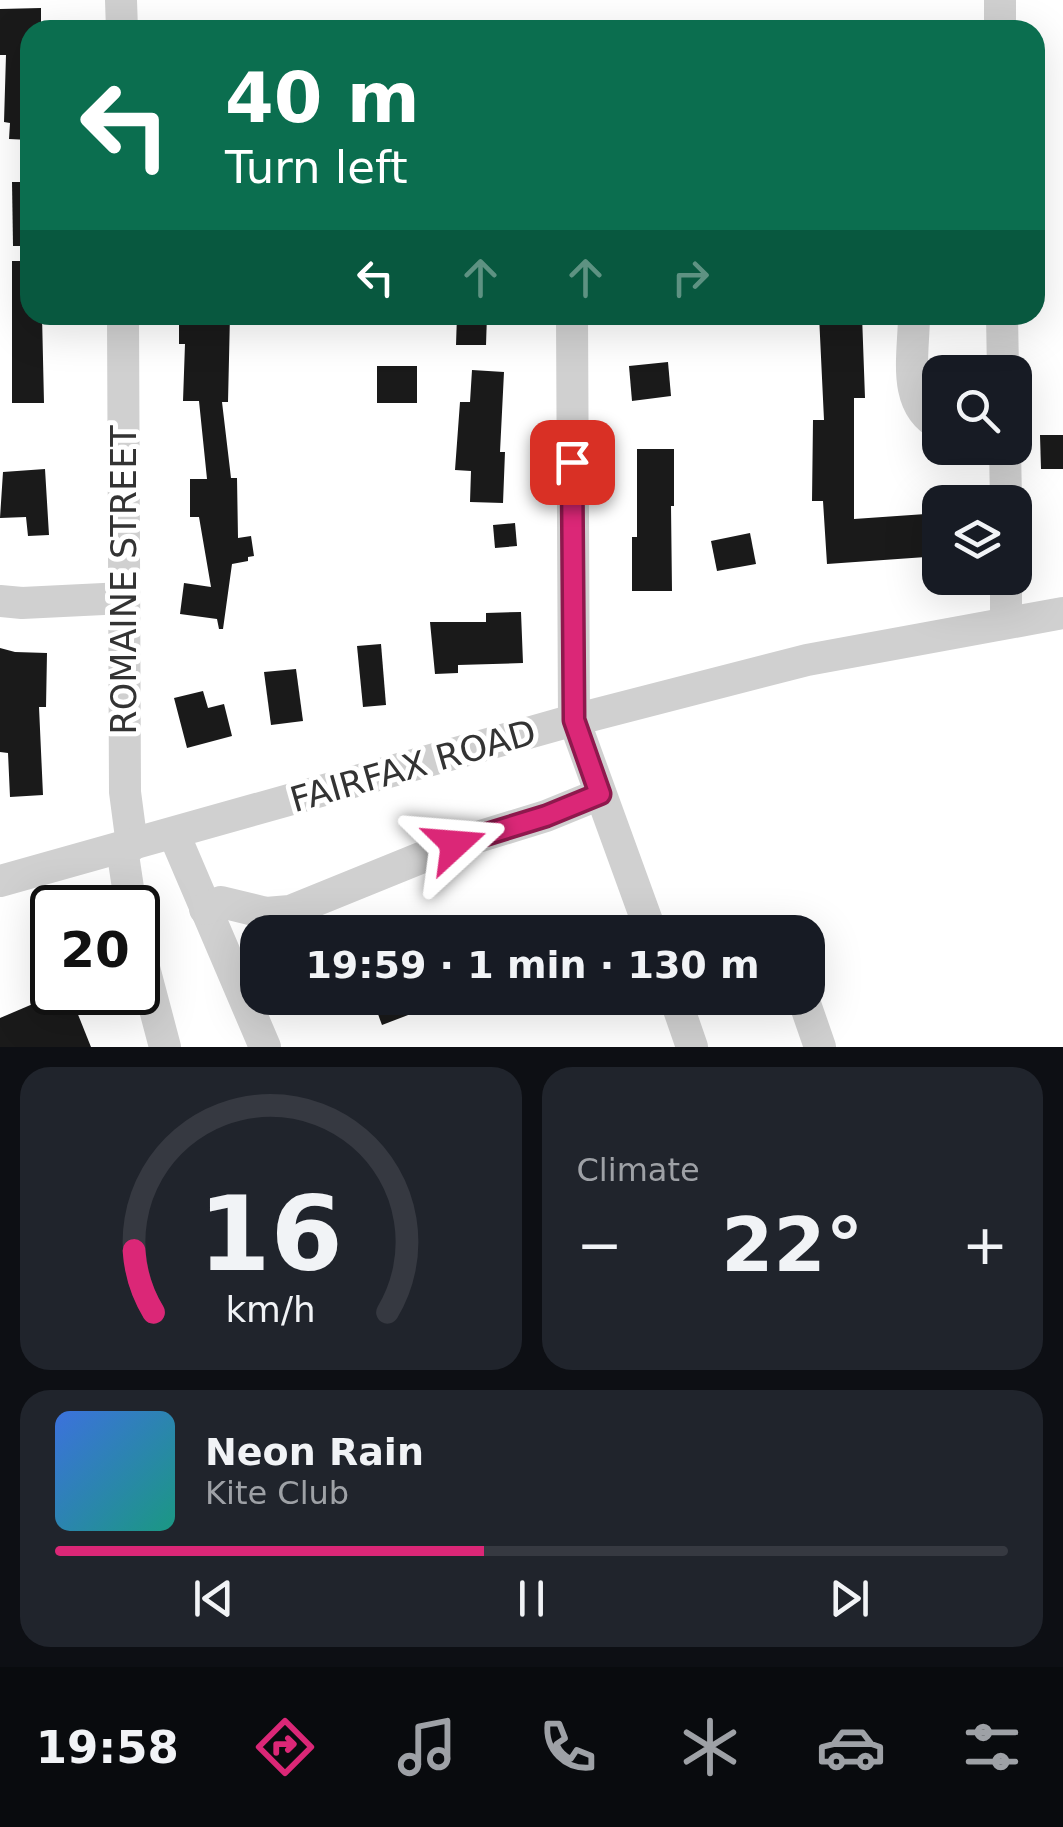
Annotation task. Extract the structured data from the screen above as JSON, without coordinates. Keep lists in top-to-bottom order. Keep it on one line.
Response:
{"streets":{"street":["ROMAINE STREET","FAIRFAX ROAD"]},"crossings":[["ROMAINE STREET","FAIRFAX ROAD"]],"page":{"turn":["40 m","Turn left"],"limit":"20","trip":"19:59 · 1 min · 130 m","tile":"Climate","heat":["−","22°","+"],"song":["Neon Rain","Kite Club"],"tabs":"19:58","gauge":["16","km/h"]}}
